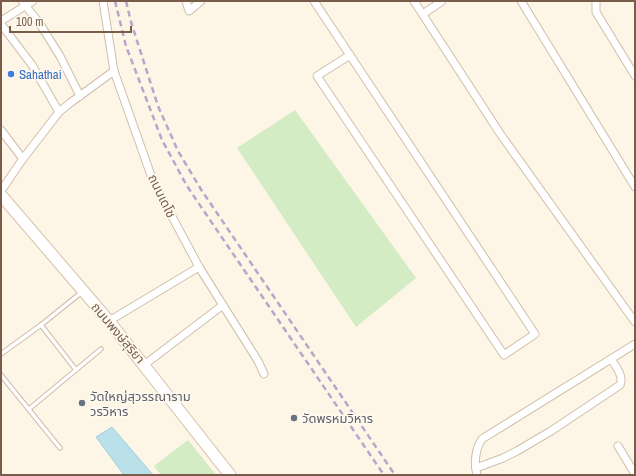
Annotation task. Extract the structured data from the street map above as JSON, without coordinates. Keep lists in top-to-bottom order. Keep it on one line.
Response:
{"streets":{"main road":["ถนนพงษ์สุริยา"],"street":["ถนนเดโช"]},"places":["Sahathai","วัดใหญ่สุวรรณาราม วรวิหาร","วัดพรหมวิหาร"],"scale_bar":"100 m"}
